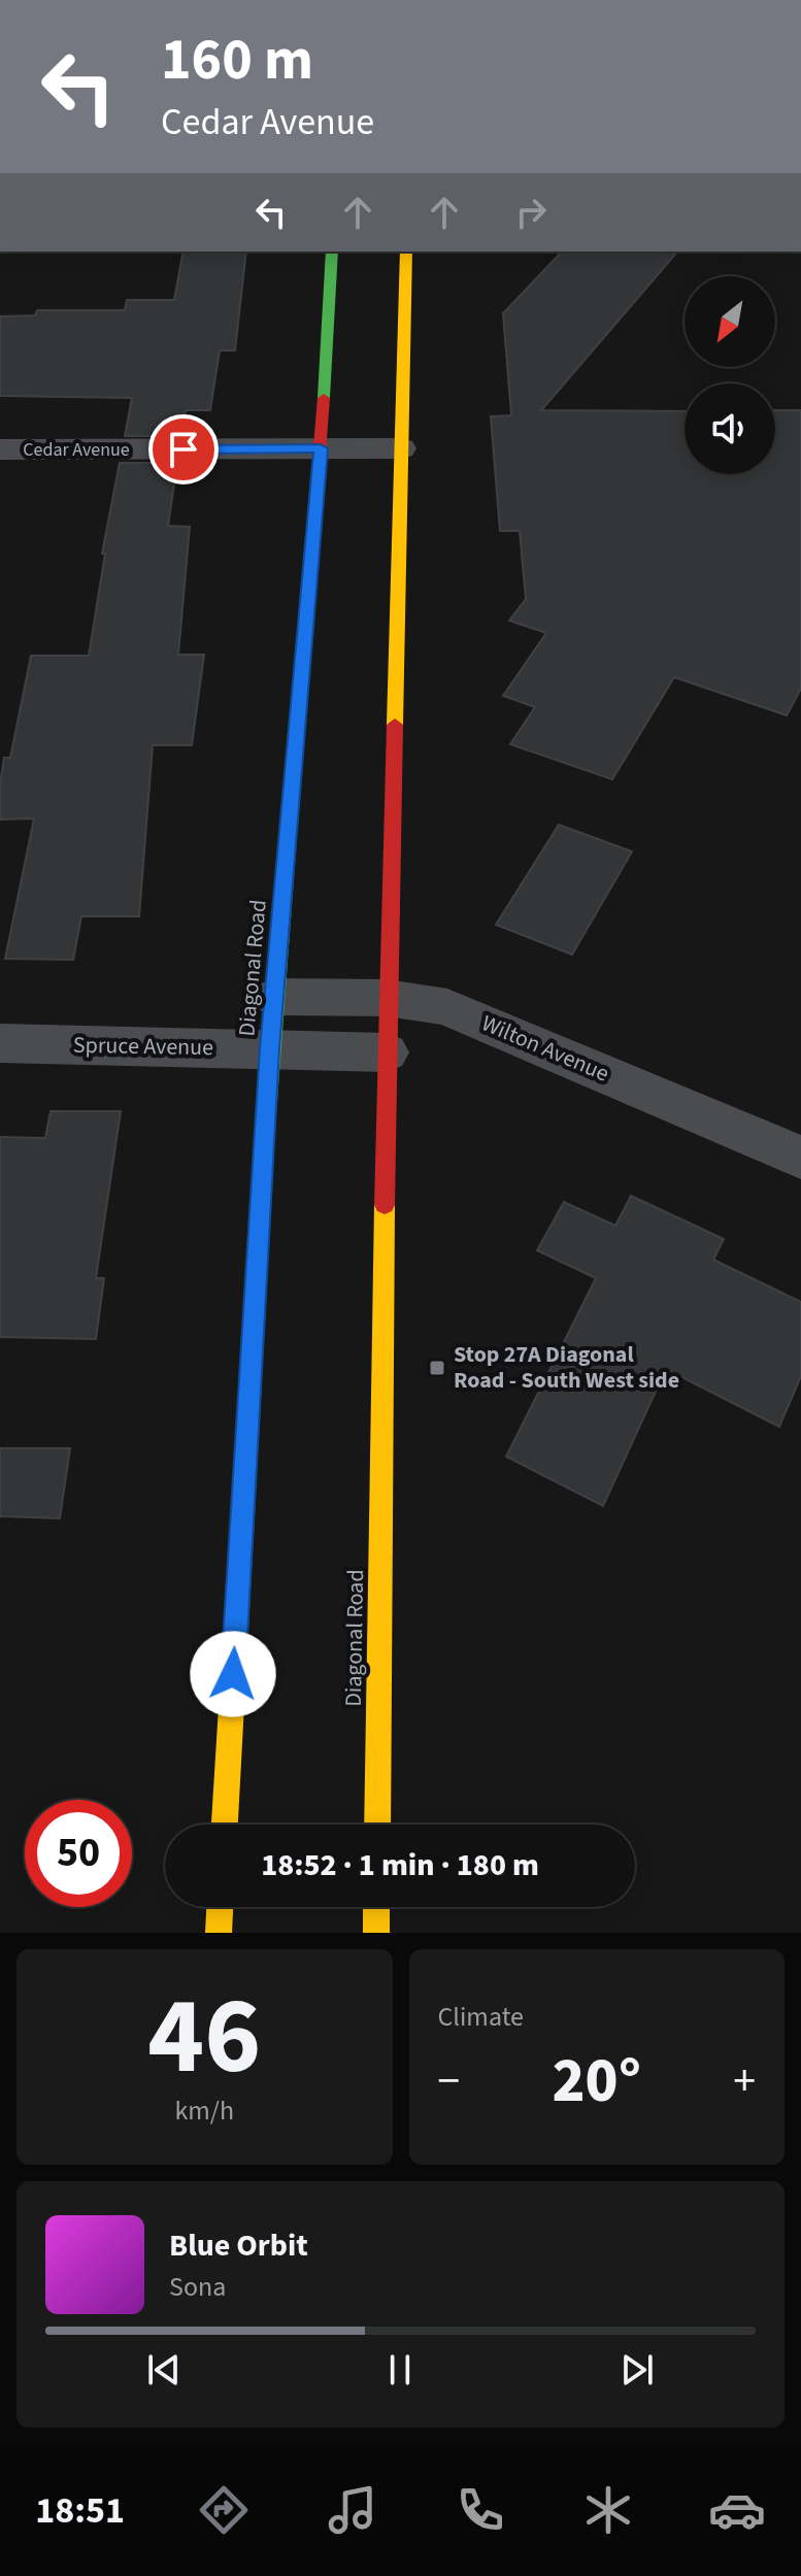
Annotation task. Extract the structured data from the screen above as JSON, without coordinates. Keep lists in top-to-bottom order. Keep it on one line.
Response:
{"streets":{"main road":["Diagonal Road"],"street":["Cedar Avenue","Spruce Avenue","Wilton Avenue"]},"crossings":[["Cedar Avenue","Diagonal Road"],["Diagonal Road","Spruce Avenue"],["Diagonal Road","Wilton Avenue"]],"places":{"transit":["Stop 27A Diagonal Road - South West side"]},"north":"bottom left","page":{"turn":["160 m","Cedar Avenue"],"limit":"50","trip":"18:52 · 1 min · 180 m","tile":[["46","km/h"],"Climate"],"heat":["−","20°","+"],"song":["Blue Orbit","Sona"],"tabs":"18:51"}}
